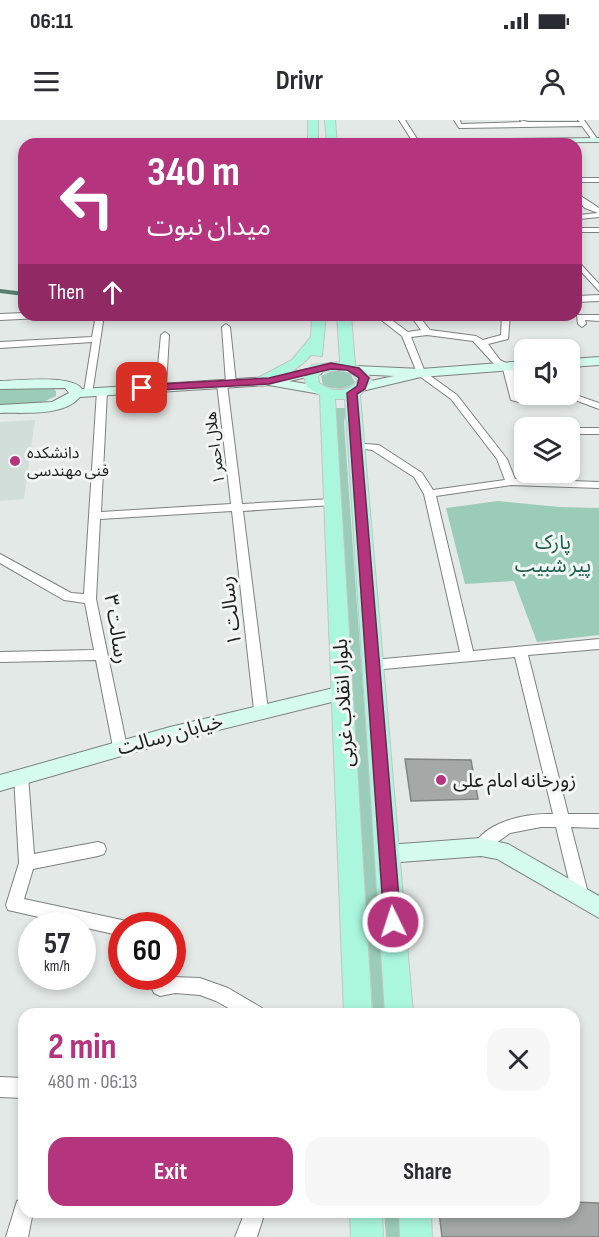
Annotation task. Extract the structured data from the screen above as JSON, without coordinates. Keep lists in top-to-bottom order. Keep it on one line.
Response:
{"streets":{"main road":["بلوار انقلاب غربی"],"street":["هلال احمر ۱","رسالت ۱","رسالت ۳","خیابان رسالت"]},"crossings":[["هلال احمر ۱","رسالت ۱"],["رسالت ۱","خیابان رسالت"],["رسالت ۳","خیابان رسالت"],["بلوار انقلاب غربی","خیابان رسالت"]],"parks":["پارک پیر شبیب"],"places":["دانشکده فنی مهندسی","زورخانه امام علی"],"page":{"status":"06:11","header":"Drivr","turn":["340 m","میدان نبوت"],"then":"Then","speed":"57 km/h","limit":"60","heading":["2 min","480 m · 06:13"],"buttons":["Exit","Share"]}}
